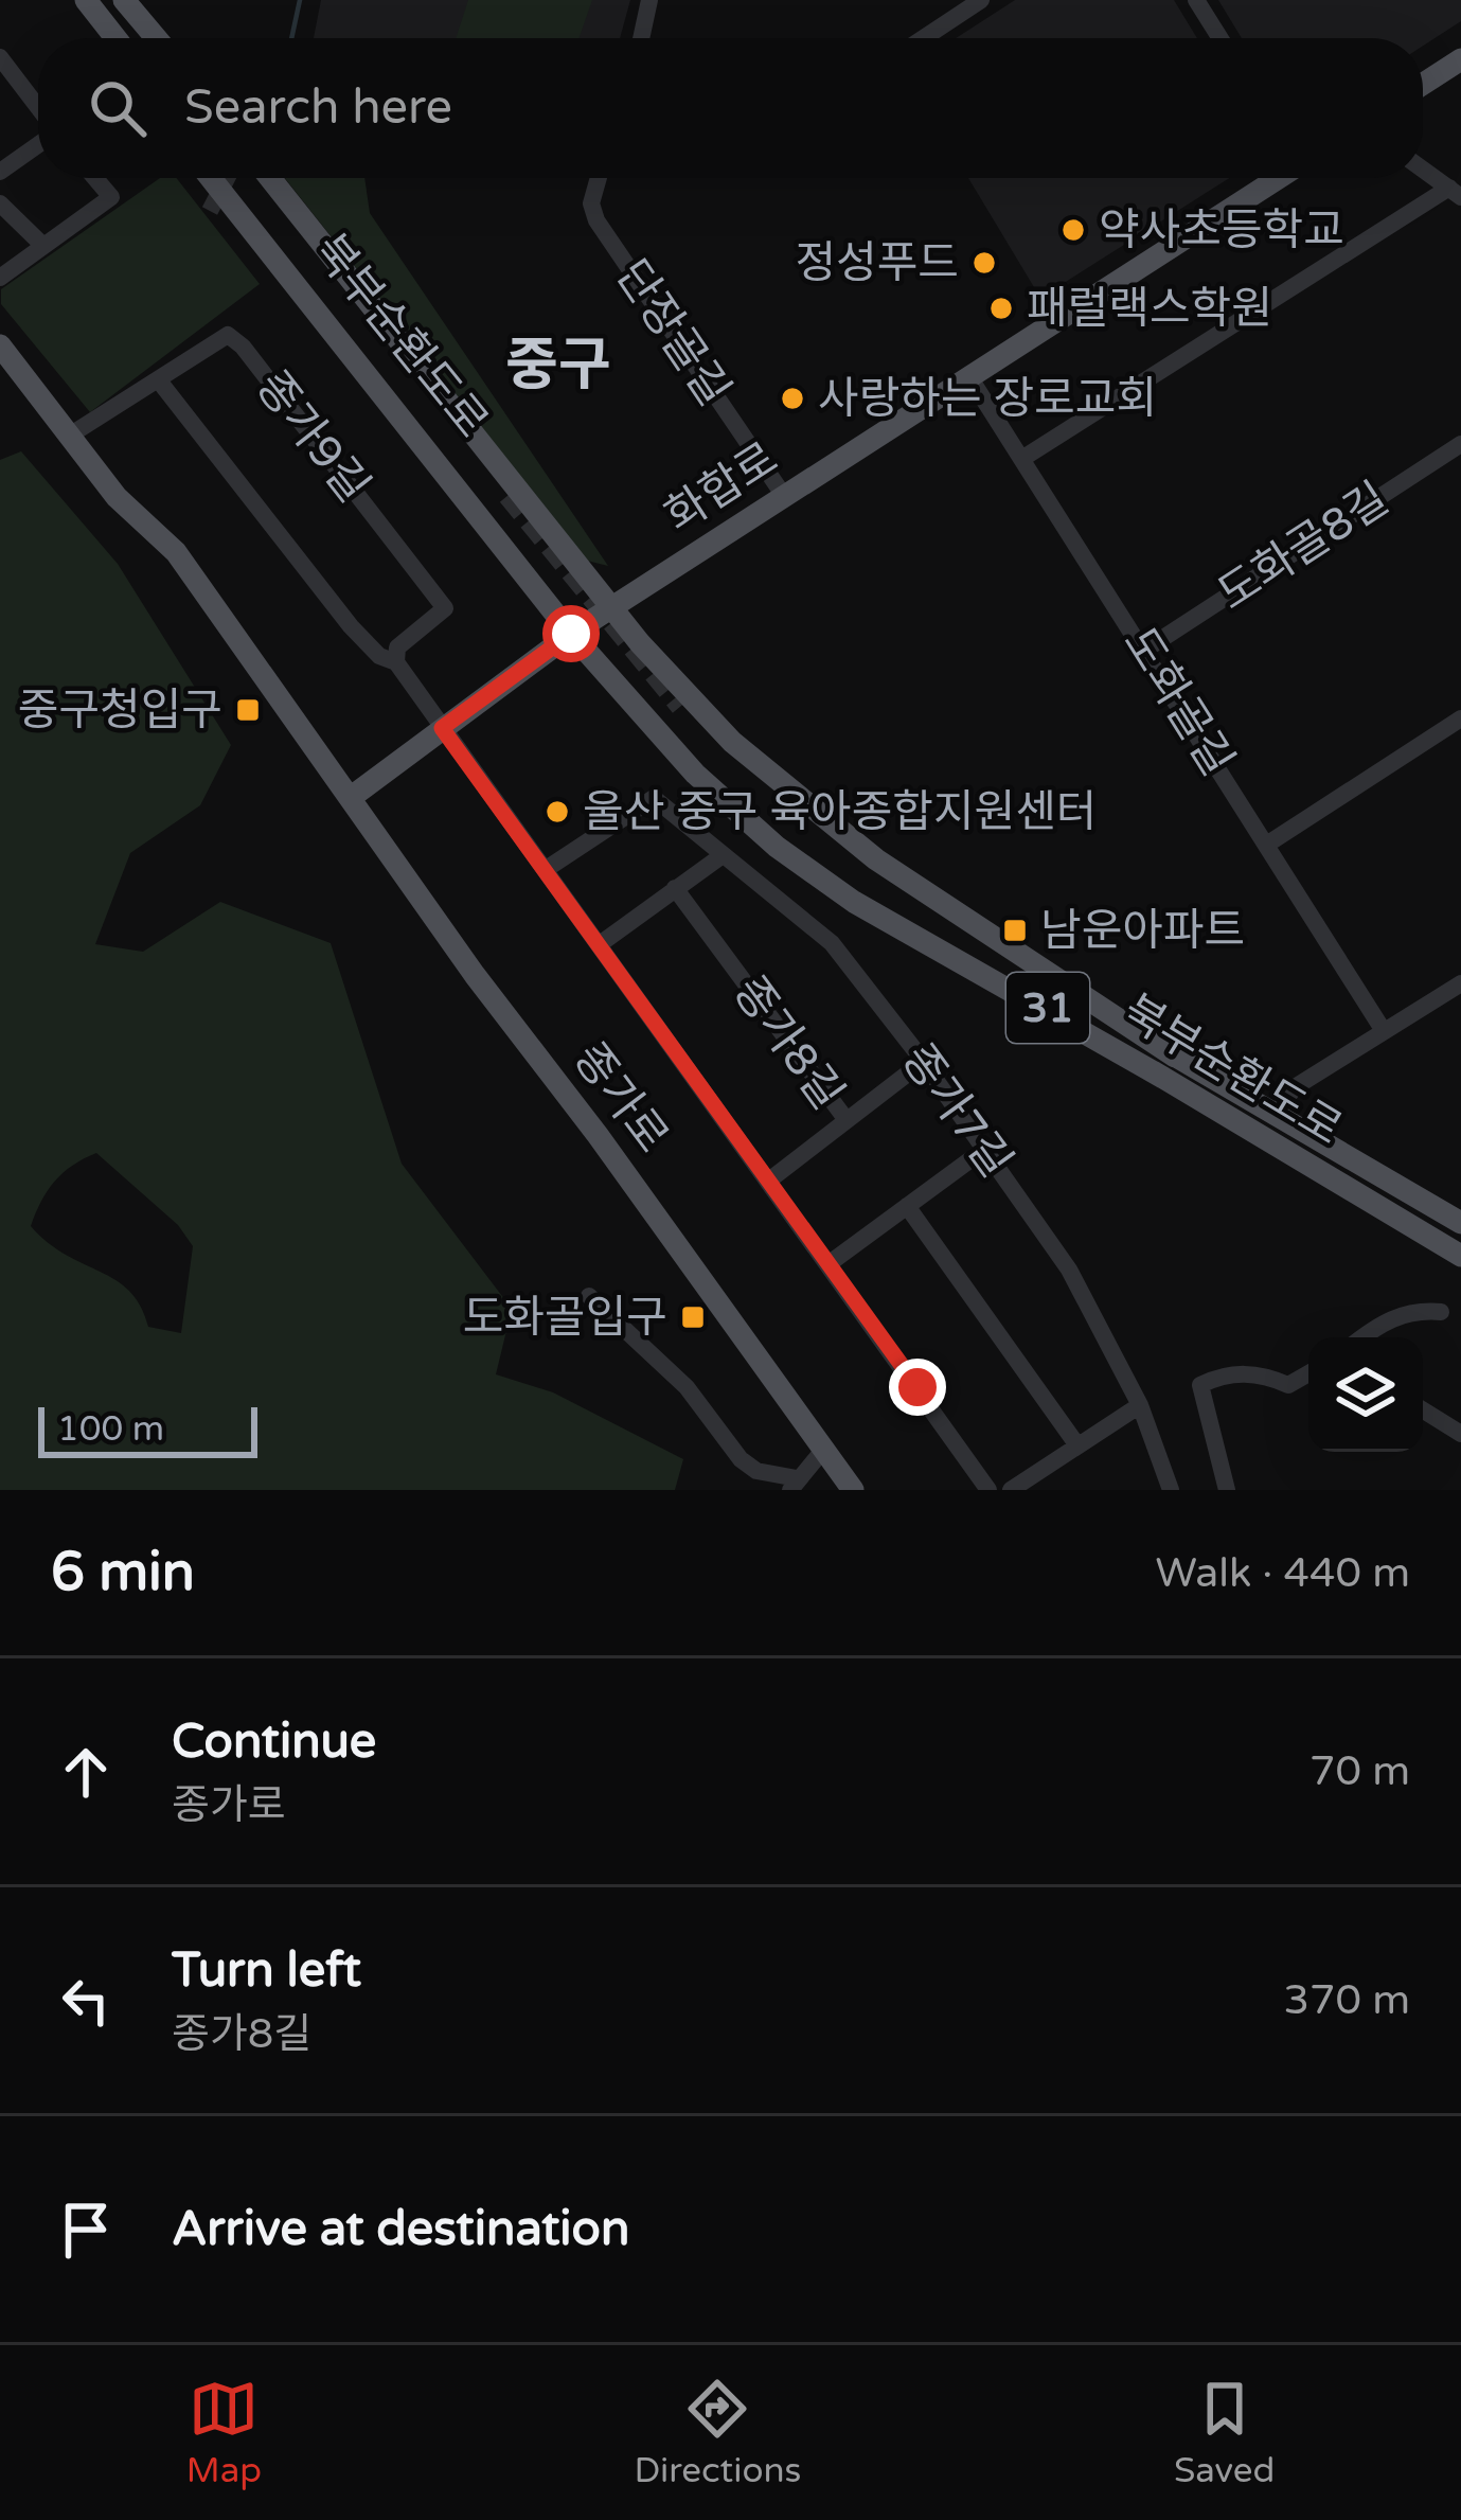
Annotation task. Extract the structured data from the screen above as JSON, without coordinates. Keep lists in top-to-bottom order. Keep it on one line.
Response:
{"streets":{"main road":["북부순환도로","화합로","31","종가로"],"street":["단장골길","종가9길","도화골8길","도화골길","종가8길","종가7길"]},"crossings":[["단장골길","화합로"],["종가9길","종가로"],["화합로","도화골길"],["도화골8길","도화골길"]],"districts":["중구"],"places":{"other":["약사초등학교","정성푸드","패럴랙스학원","사랑하는 장로교회","울산 중구 육아종합지원센터"],"transit":["중구청입구","남운아파트","도화골입구"]},"scale_bar":"100 m","page":{"search":"Search here","scale":"100 m","heading":["6 min","Walk · 440 m"],"list":[["Continue","종가로","70 m"],["Turn left","종가8길","370 m"],"Arrive at destination"],"nav":["Map","Directions","Saved"]}}
